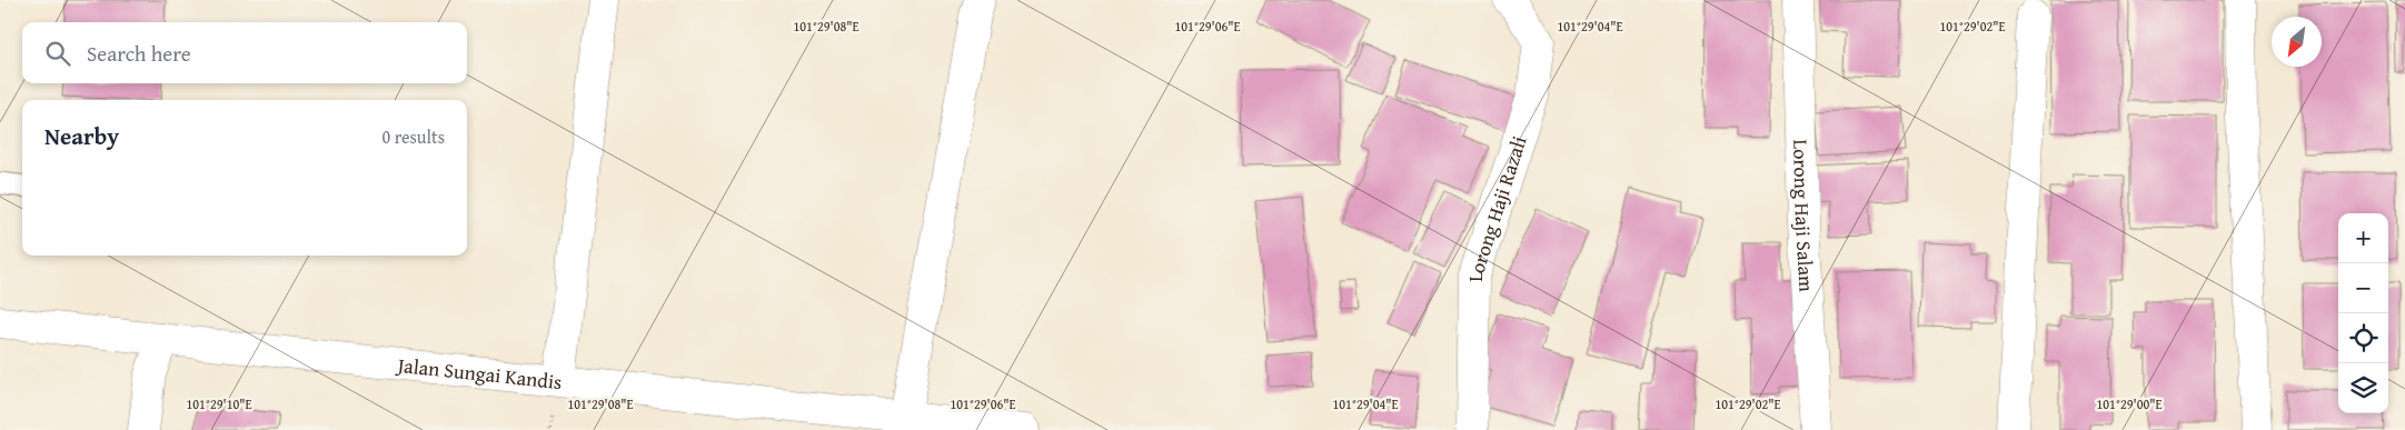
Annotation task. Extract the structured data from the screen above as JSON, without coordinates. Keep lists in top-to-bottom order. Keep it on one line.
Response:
{"streets":{"street":["Lorong Haji Razali","Lorong Haji Salam","Jalan Sungai Kandis"]},"north":"bottom left","page":{"search":"Search here","heading":["Nearby","0 results"],"map_buttons":["+","−"]},"coordinates":["101°29'08\"E","101°29'06\"E","101°29'04\"E","101°29'02\"E","101°29'10\"E","101°29'00\"E"]}
